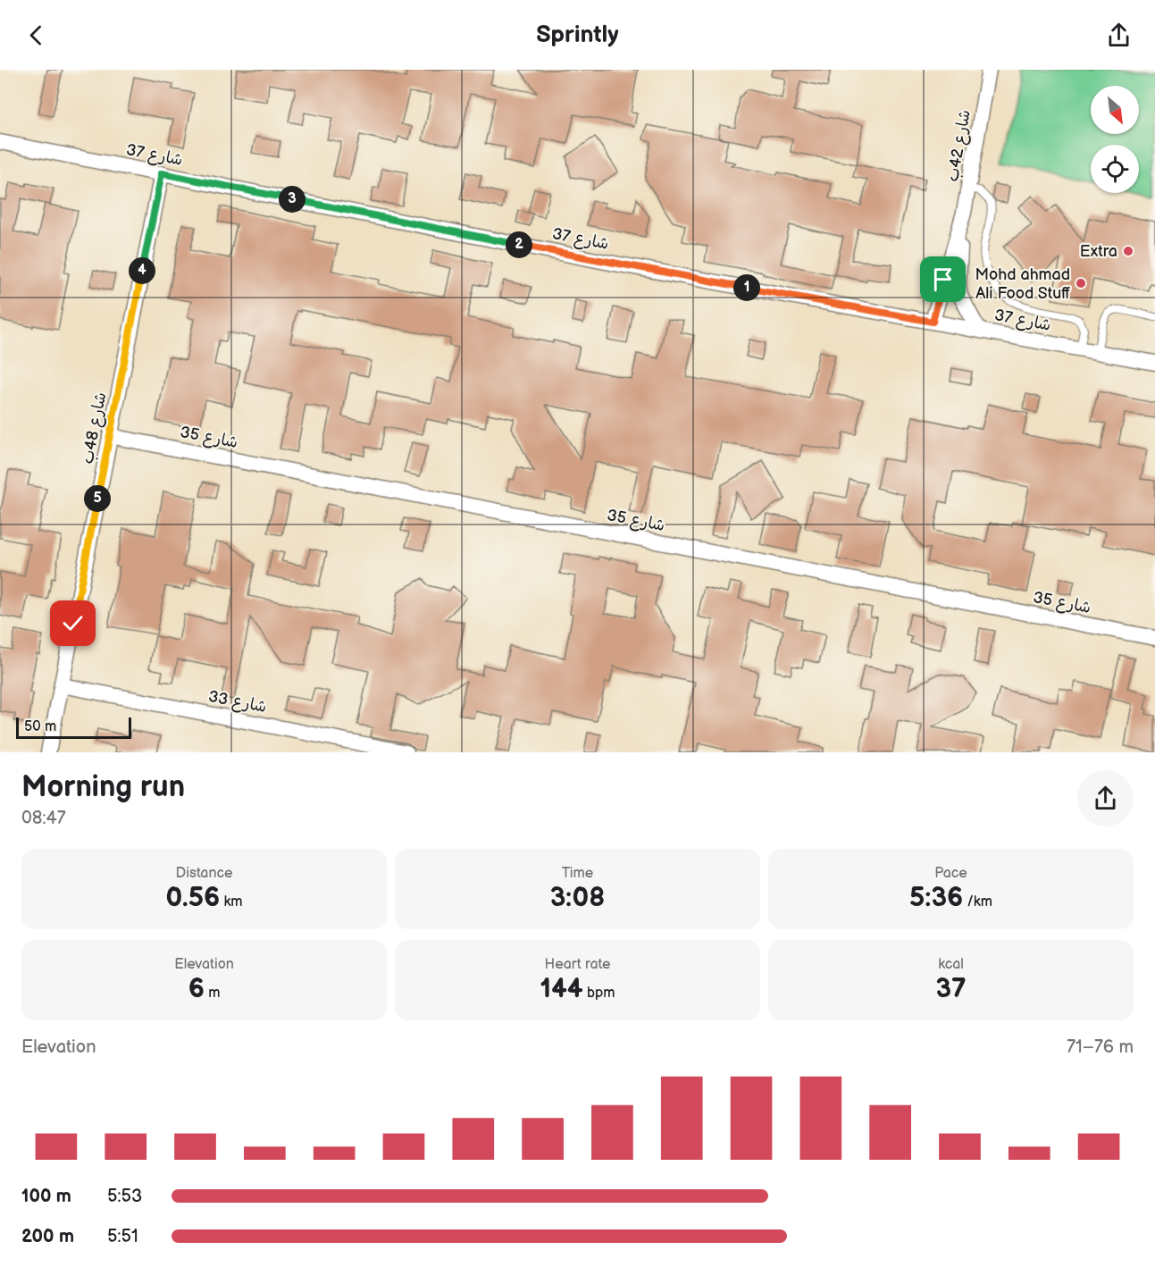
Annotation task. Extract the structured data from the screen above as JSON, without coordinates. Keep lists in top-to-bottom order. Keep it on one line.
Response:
{"streets":{"street":["شارع 42ب","شارع 37","شارع 48ب","شارع 35","شارع 33"]},"crossings":[["شارع 42ب","شارع 37"],["شارع 37","شارع 48ب"],["شارع 48ب","شارع 35"],["شارع 48ب","شارع 33"]],"places":["Extra","Mohd ahmad Ali Food Stuff"],"scale_bar":"50 m","north":"bottom right","page":{"header":"Sprintly","pins":["3","2","4","1","5"],"scale":"50 m","heading":["Morning run","08:47"],"stats":[["Distance","0.56 km"],["Time","3:08"],["Pace","5:36 /km"],["Elevation","6 m"],["Heart rate","144 bpm"],["kcal","37"]],"chart":["Elevation","71–76 m"],"list":[{"name":"100 m","note":"5:53"},{"name":"200 m","note":"5:51"}]}}
